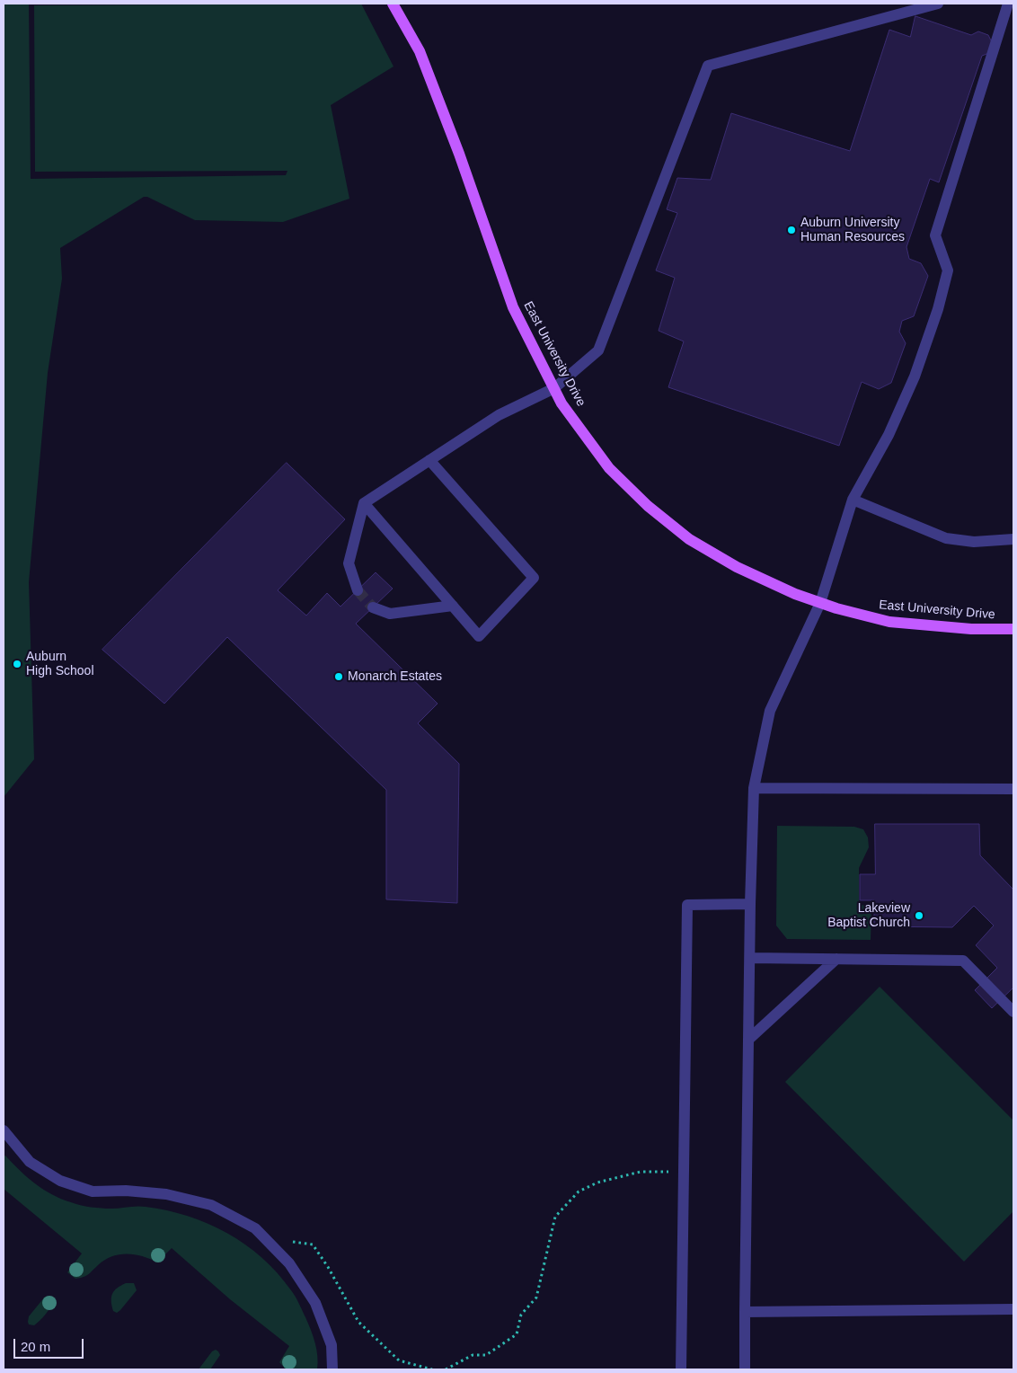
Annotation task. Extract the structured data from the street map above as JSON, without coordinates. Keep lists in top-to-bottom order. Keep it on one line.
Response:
{"streets":{"main road":["East University Drive"]},"places":["Auburn University Human Resources","Auburn High School","Monarch Estates","Lakeview Baptist Church"],"scale_bar":"20 m"}
